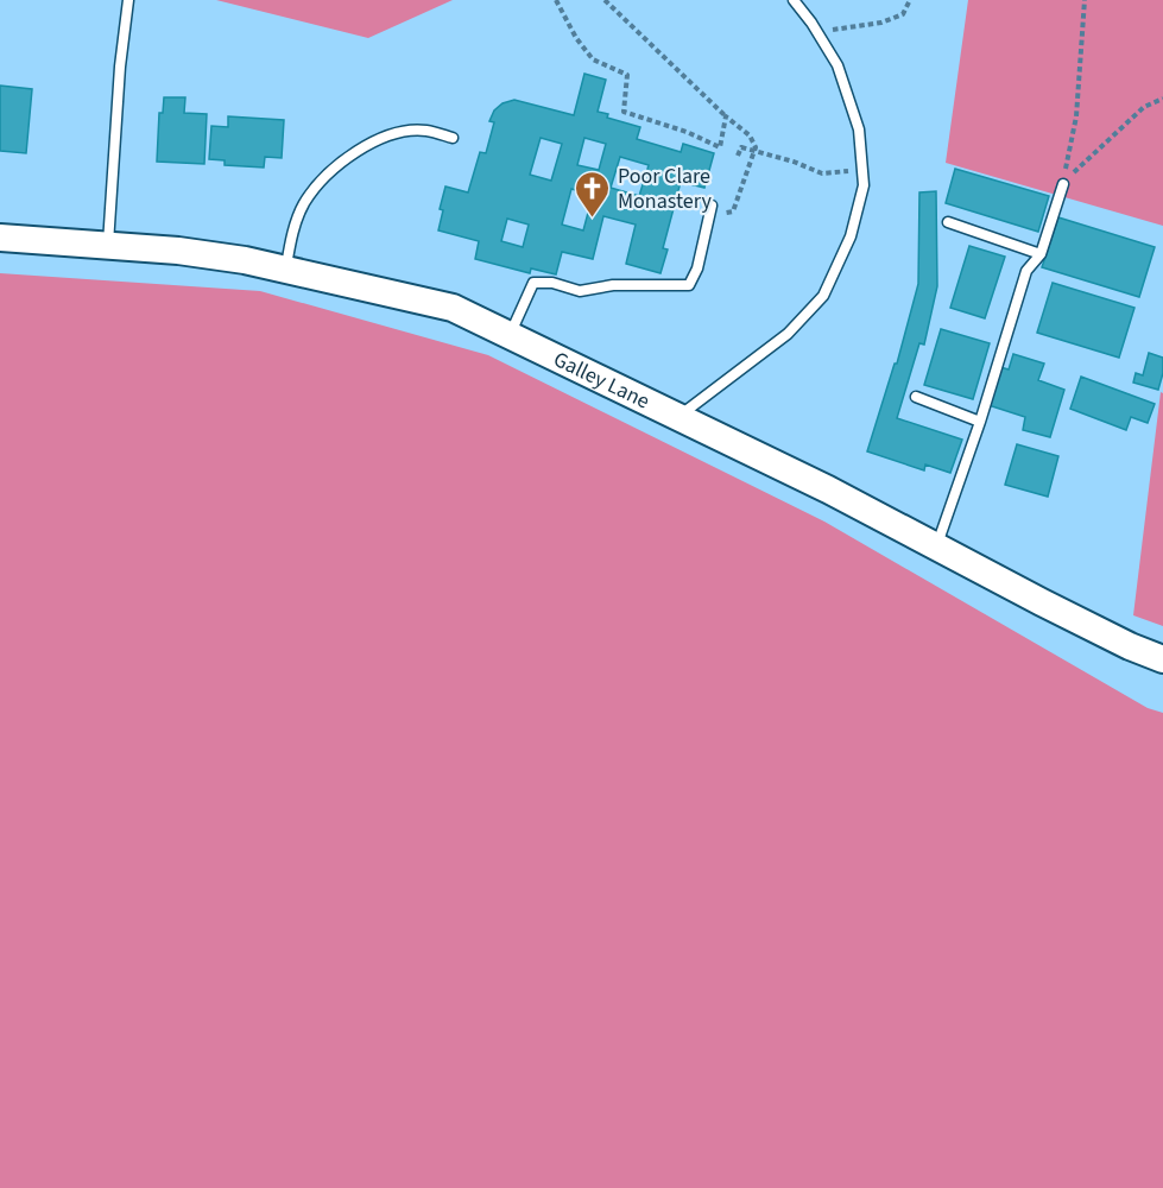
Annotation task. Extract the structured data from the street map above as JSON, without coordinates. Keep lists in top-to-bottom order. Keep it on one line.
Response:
{"streets":{"street":["Galley Lane"]},"places":{"church":["Poor Clare Monastery"]}}
